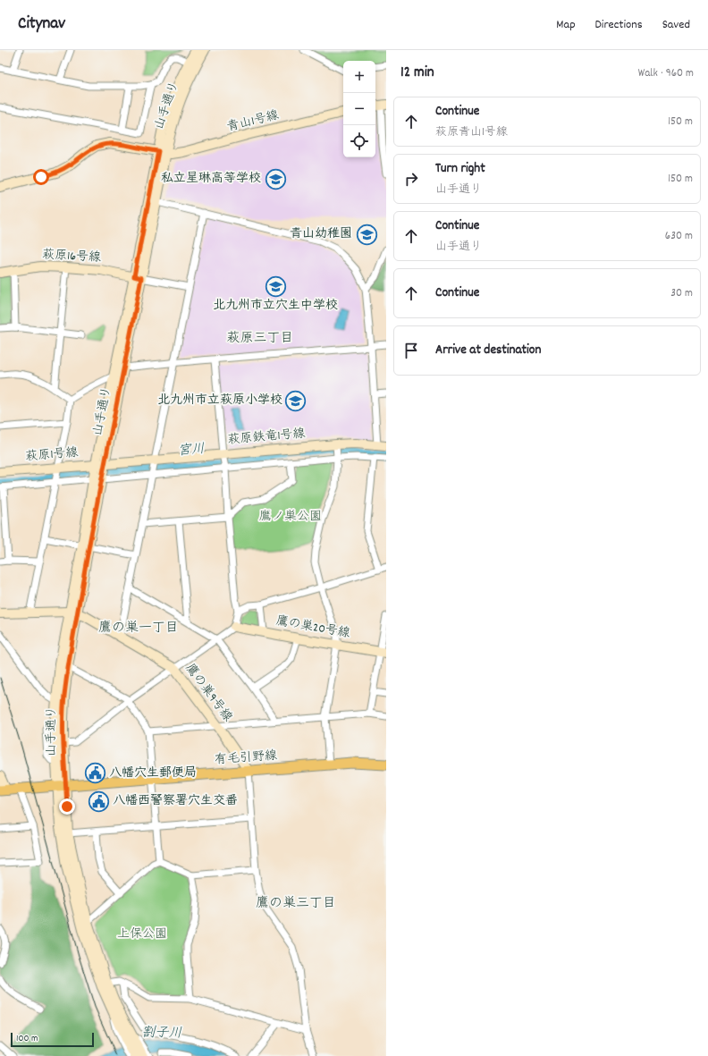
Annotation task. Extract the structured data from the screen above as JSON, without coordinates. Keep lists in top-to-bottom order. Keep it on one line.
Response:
{"streets":{"main road":["有毛引野線"],"street":["山手通り","青山1号線","萩原16号線","萩原鉄竜1号線","萩原1号線","鷹の巣20号線","鷹の巣9号線"]},"crossings":[["山手通り","青山1号線"],["山手通り","萩原16号線"],["山手通り","萩原鉄竜1号線"],["山手通り","萩原1号線"],["山手通り","鷹の巣9号線"],["山手通り","有毛引野線"],["萩原鉄竜1号線","萩原1号線"],["鷹の巣9号線","有毛引野線"]],"districts":["萩原三丁目","鷹の巣一丁目","鷹の巣三丁目"],"water":["宮川","割子川"],"parks":["鷹ノ巣公園","上保公園"],"places":{"school or university":["私立星琳高等学校","青山幼稚園","北九州市立穴生中学校","北九州市立萩原小学校"],"public building":["八幡穴生郵便局","八幡西警察署穴生交番"]},"scale_bar":"100 m","page":{"header":"Citynav","nav":["Map","Directions","Saved"],"heading":["12 min","Walk · 960 m"],"map_buttons":["+","−"],"list":[["Continue","萩原青山1号線","150 m"],["Turn right","山手通り","150 m"],["Continue","山手通り","630 m"],["Continue","30 m"],"Arrive at destination"],"scale":"100 m"}}
